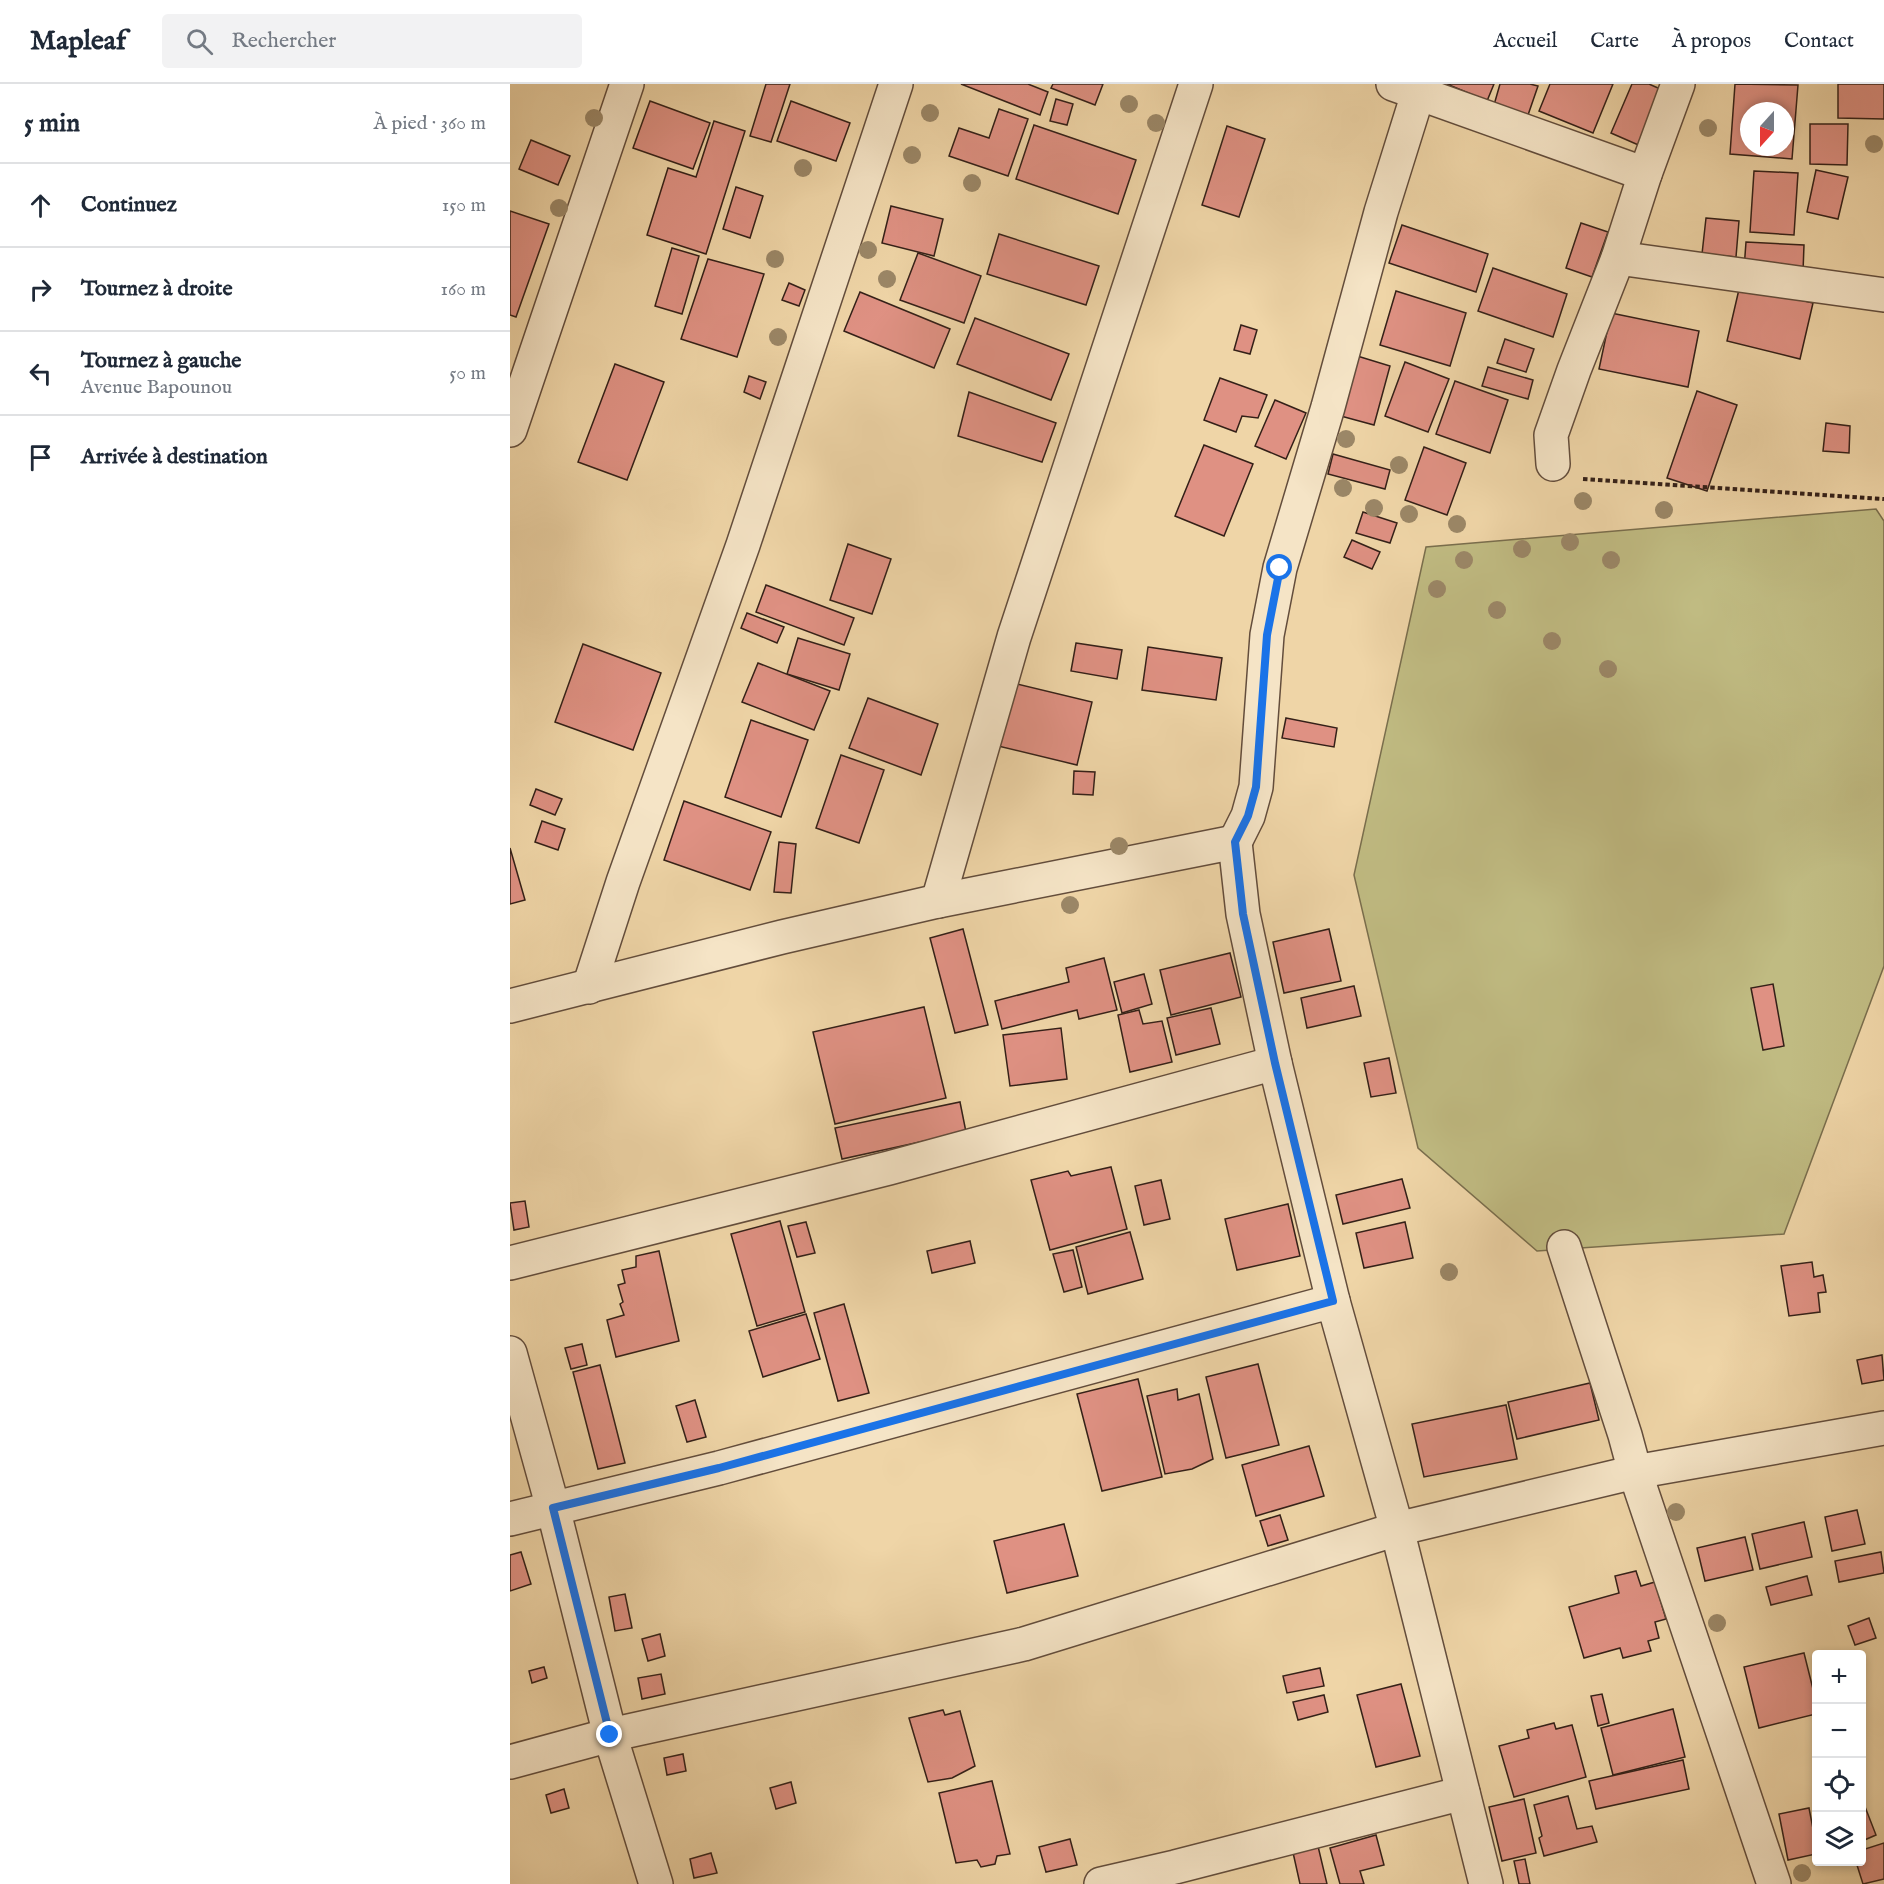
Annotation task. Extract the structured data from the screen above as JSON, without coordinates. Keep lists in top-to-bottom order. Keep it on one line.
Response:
{"north":"bottom","page":{"header":"Mapleaf","search":"Rechercher","nav":["Accueil","Carte","À propos","Contact"],"heading":["5 min","À pied · 360 m"],"list":[["Continuez","150 m"],["Tournez à droite","160 m"],["Tournez à gauche","Avenue Bapounou","50 m"],"Arrivée à destination"],"map_buttons":["+","−"]}}
